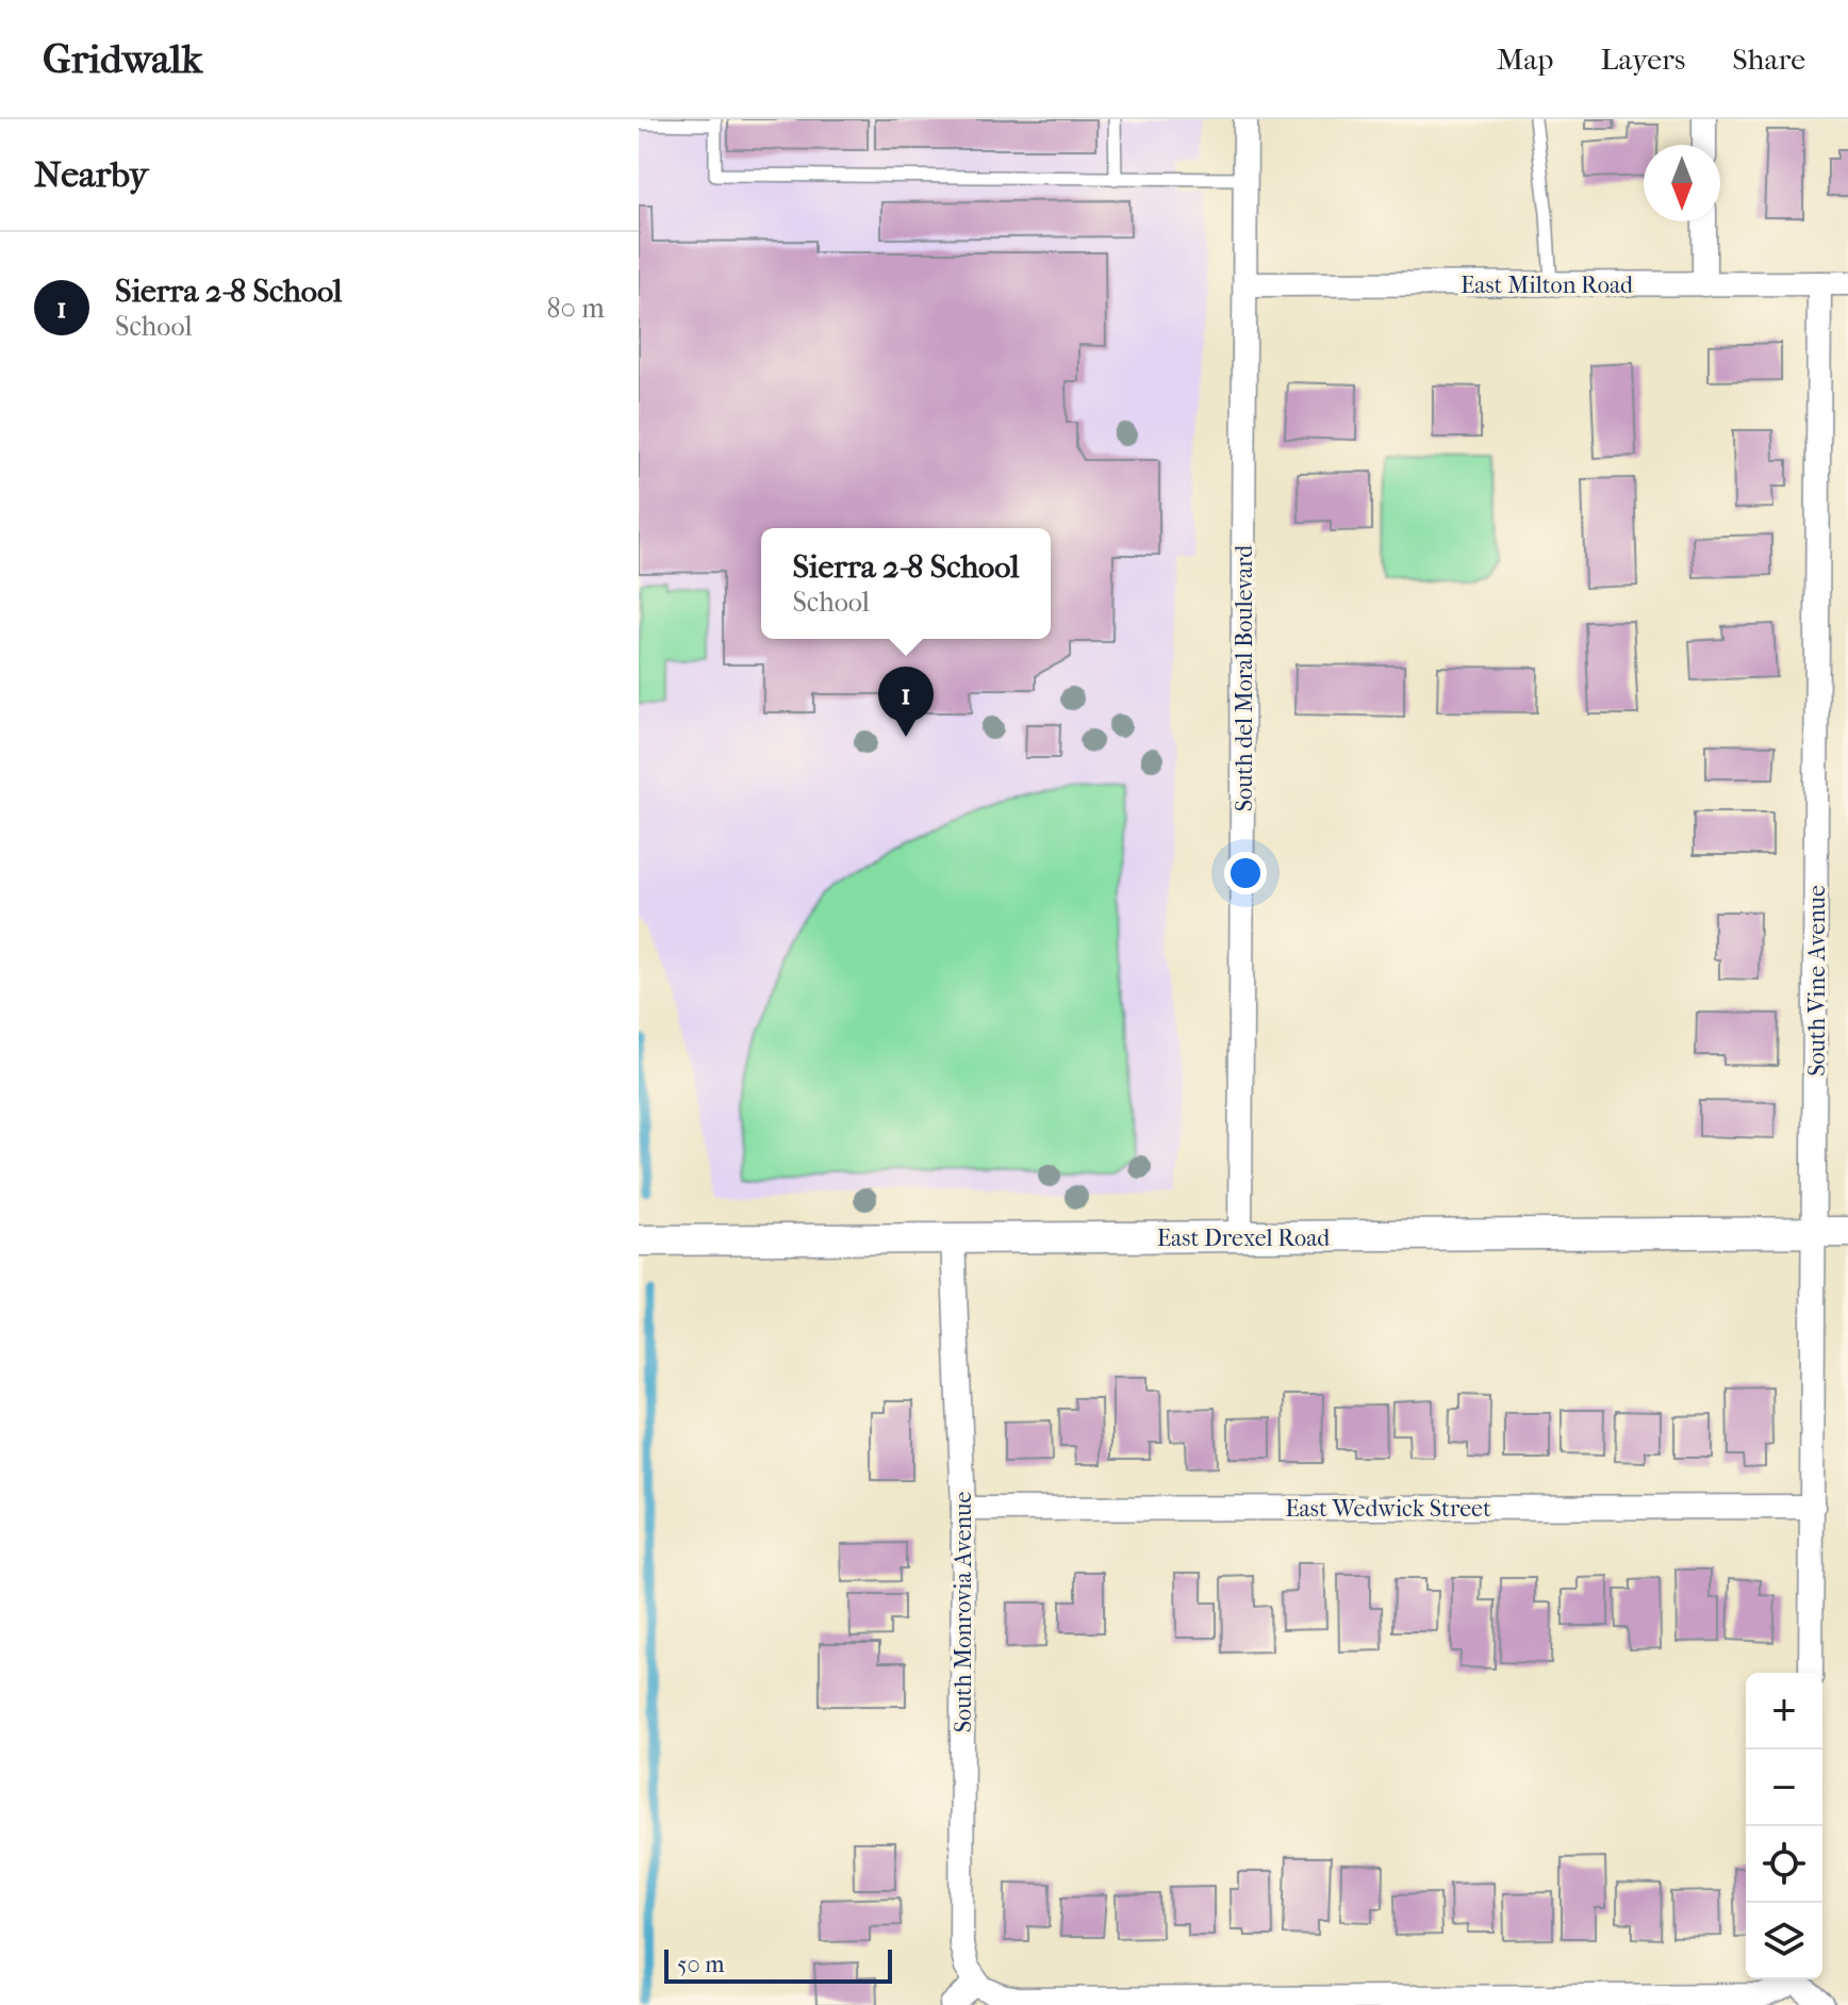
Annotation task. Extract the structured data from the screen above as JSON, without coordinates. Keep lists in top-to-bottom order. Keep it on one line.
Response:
{"streets":{"street":["East Milton Road","South del Moral Boulevard","South Vine Avenue","East Drexel Road","East Wedwick Street","South Monrovia Avenue"]},"crossings":[["East Milton Road","South del Moral Boulevard"],["East Milton Road","South Vine Avenue"],["South del Moral Boulevard","East Drexel Road"],["South Vine Avenue","East Drexel Road"],["South Vine Avenue","East Wedwick Street"],["East Drexel Road","South Monrovia Avenue"],["East Wedwick Street","South Monrovia Avenue"]],"scale_bar":"50 m","north":"bottom","page":{"header":"Gridwalk","nav":["Map","Layers","Share"],"heading":"Nearby","list":[{"mark":"1","name":"Sierra 2-8 School","note":"School","value":"80 m"}],"popup":["Sierra 2-8 School","School"],"pins":"1","map_buttons":["+","−"],"scale":"50 m"}}
